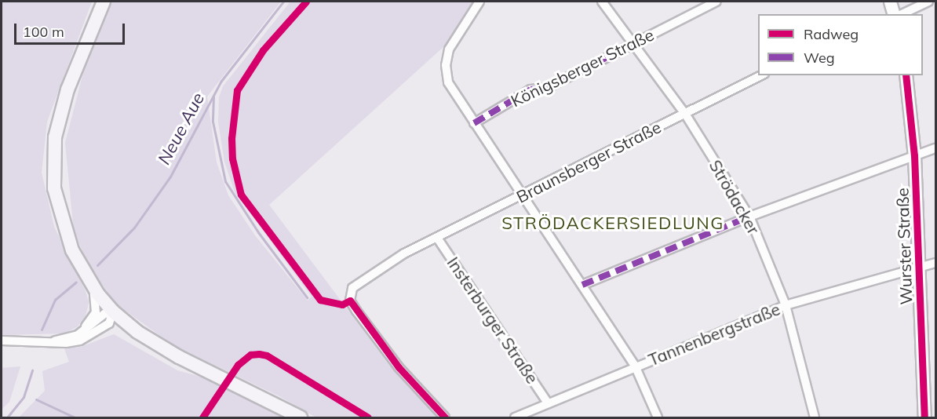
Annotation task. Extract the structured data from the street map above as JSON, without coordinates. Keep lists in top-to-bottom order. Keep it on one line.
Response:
{"streets":{"street":["Königsberger Straße","Braunsberger Straße","Strödacker","Wurster Straße","Insterburger Straße","Tannenbergstraße"]},"crossings":[["Königsberger Straße","Strödacker"],["Braunsberger Straße","Strödacker"],["Braunsberger Straße","Insterburger Straße"],["Strödacker","Tannenbergstraße"],["Wurster Straße","Tannenbergstraße"],["Insterburger Straße","Tannenbergstraße"]],"districts":["STRÖDACKERSIEDLUNG"],"water":["Neue Aue"],"legend":["Radweg","Weg"],"scale_bar":"100 m"}
